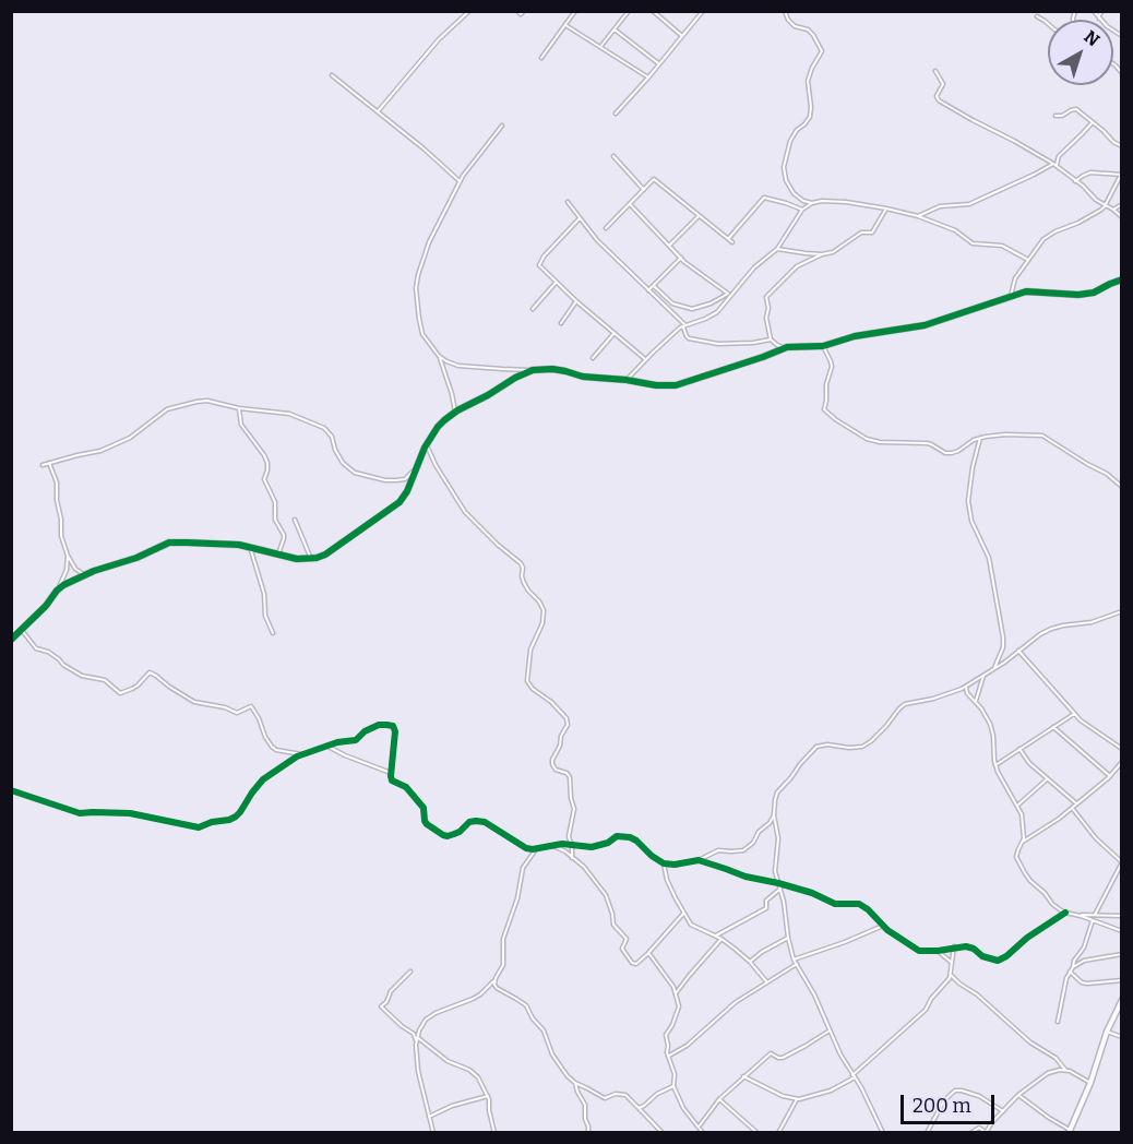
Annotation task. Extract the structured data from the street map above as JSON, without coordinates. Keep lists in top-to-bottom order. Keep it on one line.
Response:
{"scale_bar":"200 m","north":"top right"}
